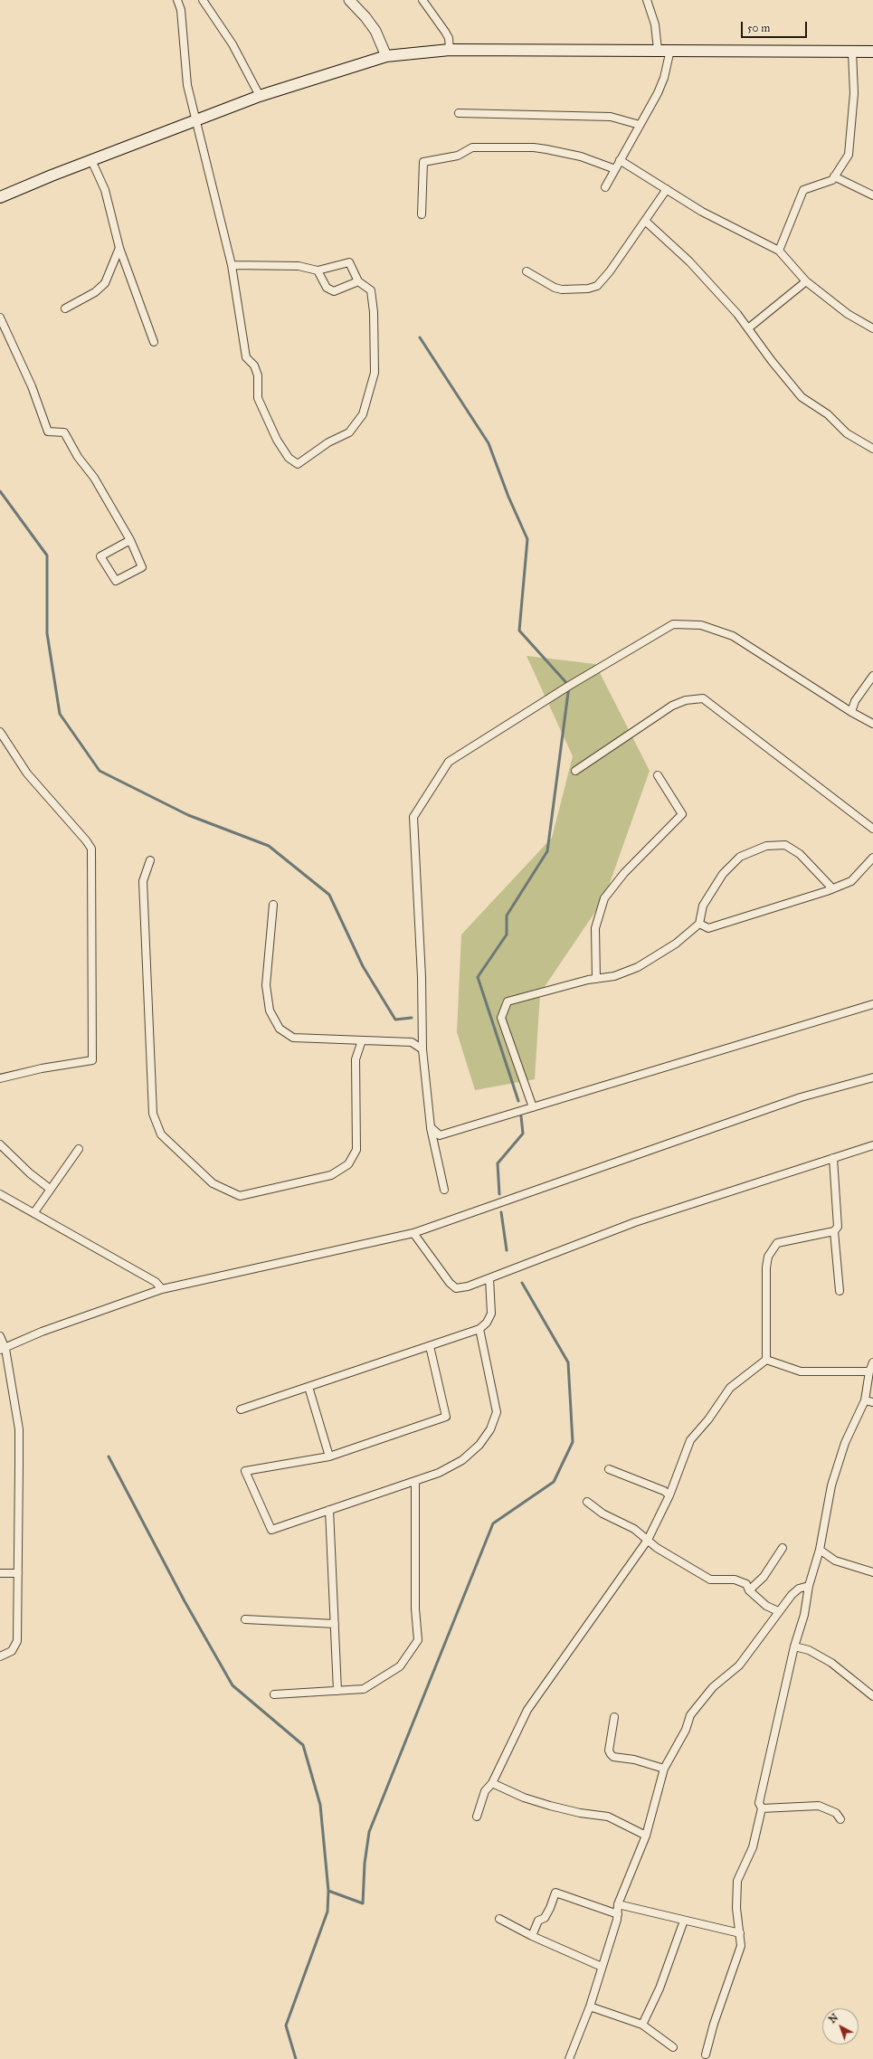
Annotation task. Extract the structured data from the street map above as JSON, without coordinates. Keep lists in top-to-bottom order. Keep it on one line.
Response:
{"scale_bar":"50 m","north":"top left"}
